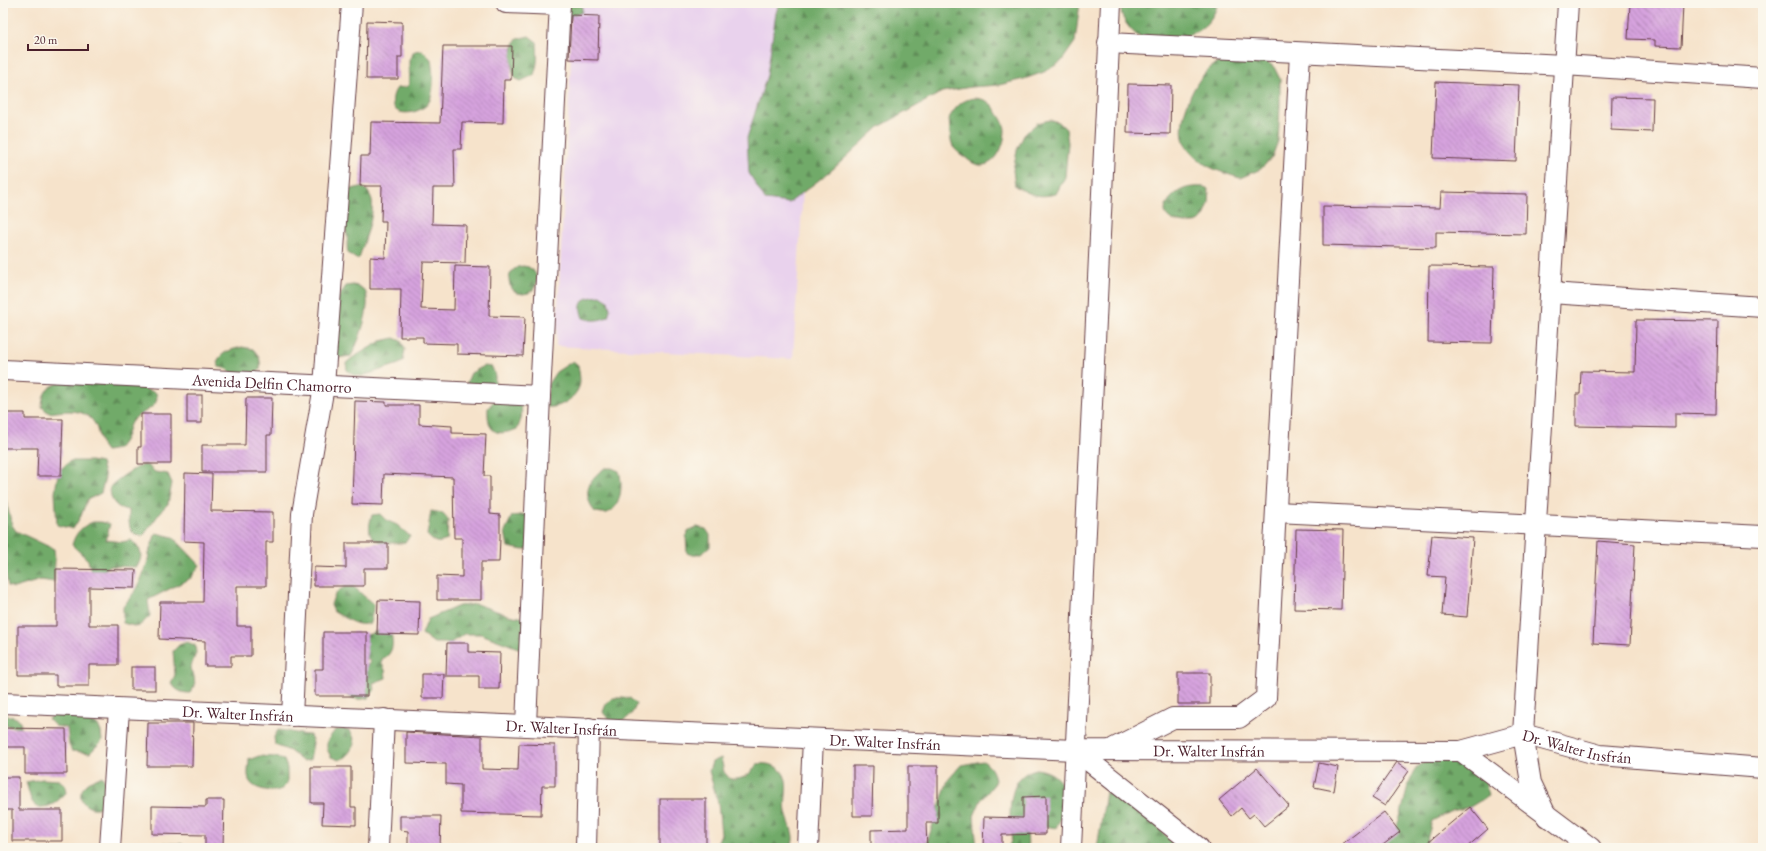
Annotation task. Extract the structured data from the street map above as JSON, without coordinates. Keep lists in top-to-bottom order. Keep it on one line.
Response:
{"streets":{"street":["Avenida Delfin Chamorro","Dr. Walter Insfrán"]},"scale_bar":"20 m"}
